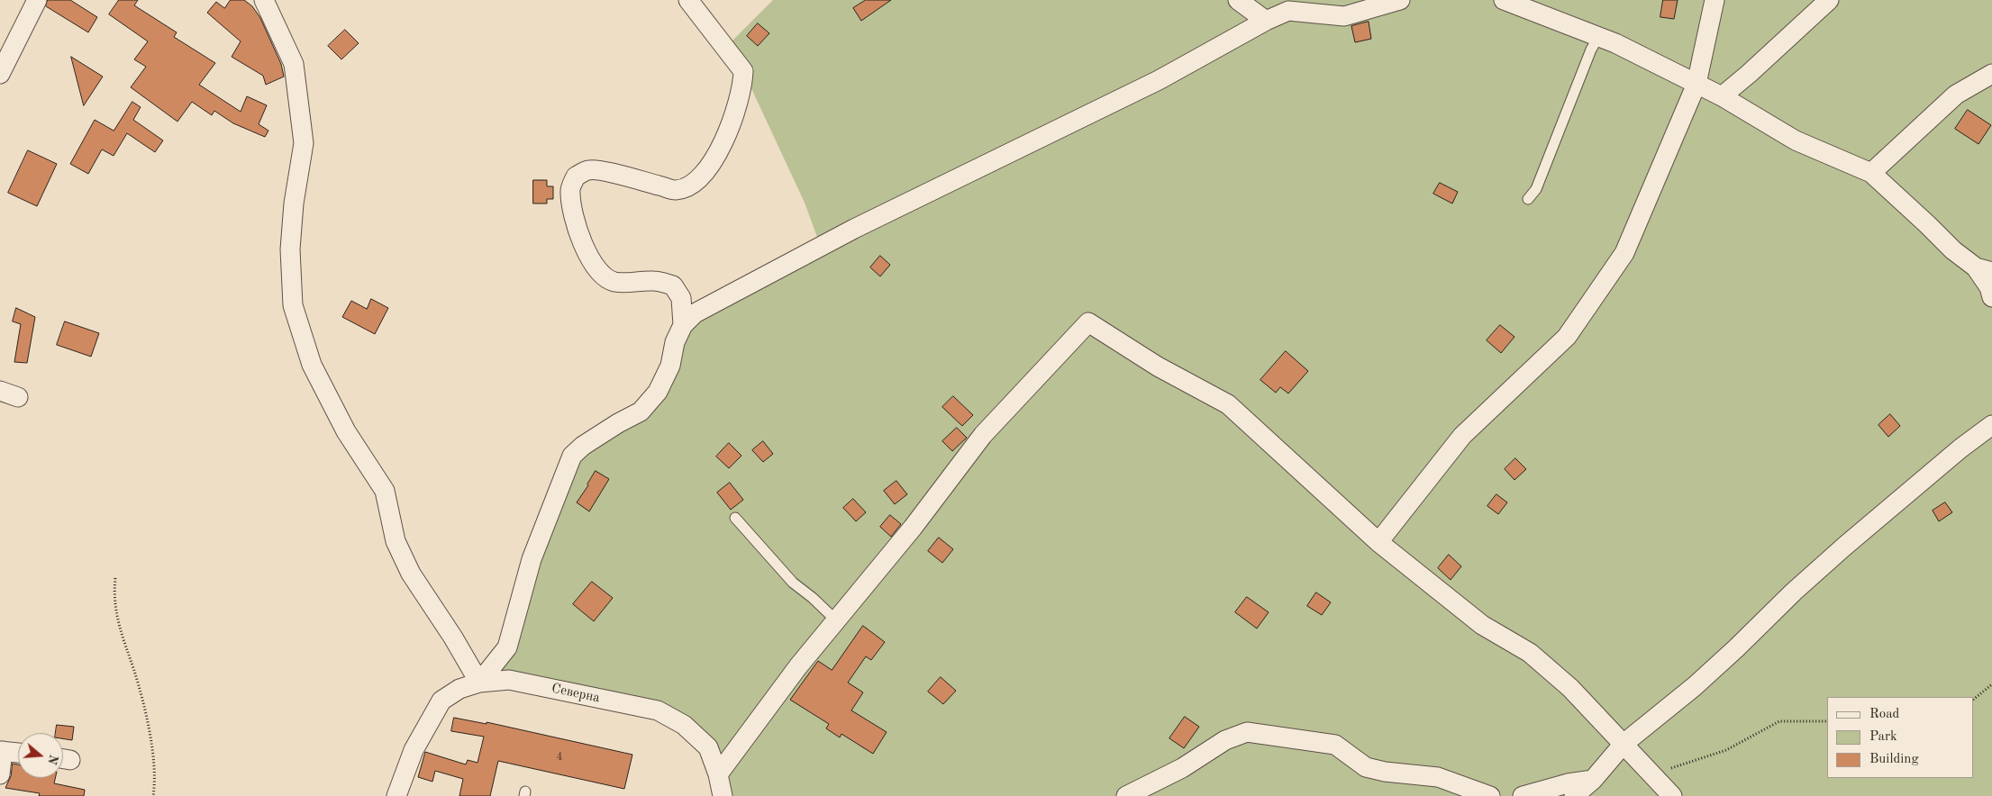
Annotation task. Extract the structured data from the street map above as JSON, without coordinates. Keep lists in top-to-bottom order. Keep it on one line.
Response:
{"streets":{"street":["Северна"]},"house_numbers":["4"],"legend":["Road","Park","Building"],"north":"right"}
